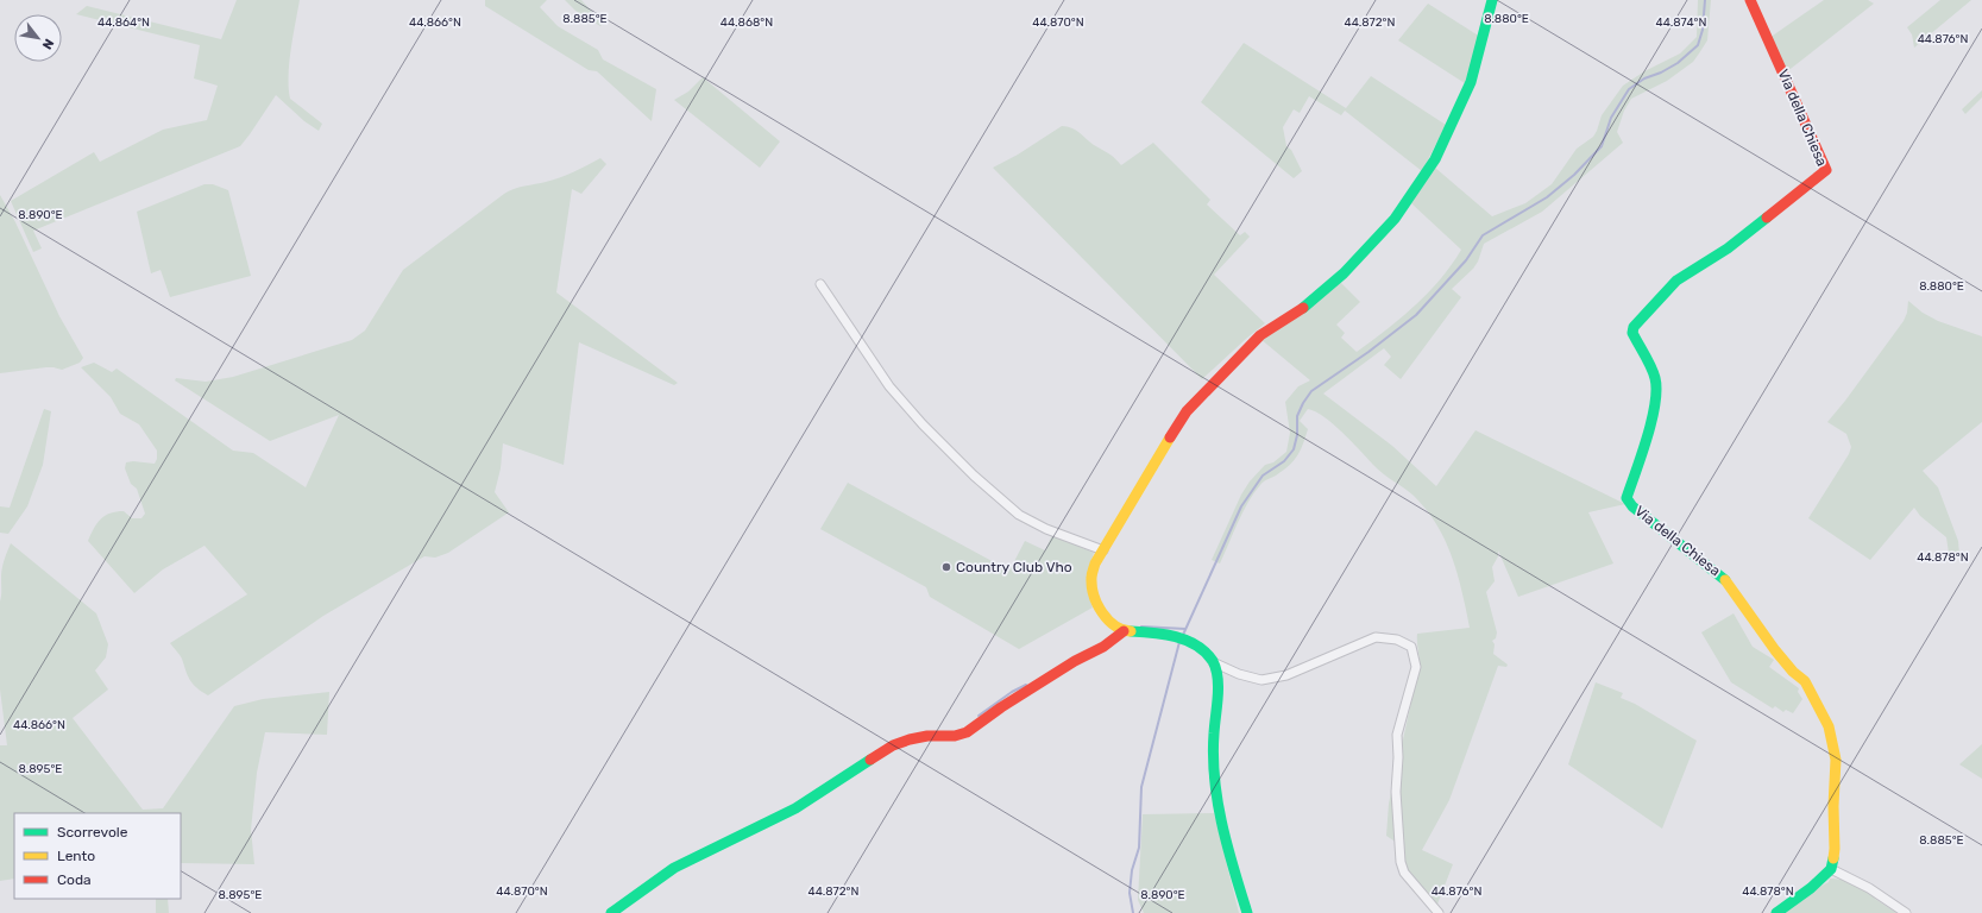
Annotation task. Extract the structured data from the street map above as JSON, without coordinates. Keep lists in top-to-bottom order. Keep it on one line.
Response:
{"streets":{"street":["Via della Chiesa"]},"places":["Country Club Vho"],"legend":["Scorrevole","Lento","Coda"],"north":"bottom right","coordinates":["8.885°E","8.880°E","44.866°N","44.868°N","44.874°N","44.864°N","44.870°N","44.872°N","44.876°N","8.890°E","44.878°N","8.895°E"]}
